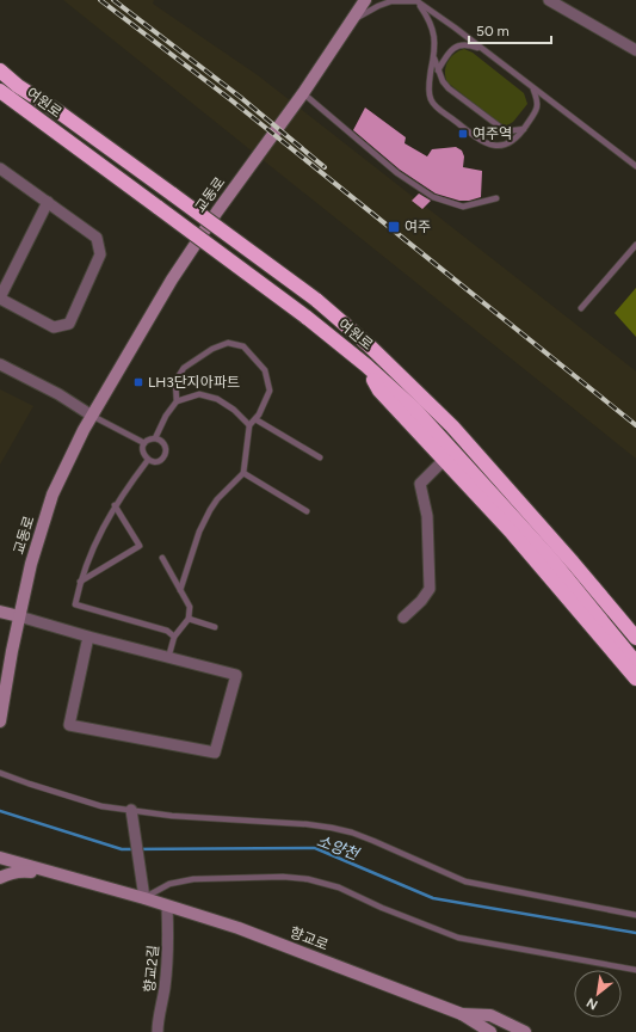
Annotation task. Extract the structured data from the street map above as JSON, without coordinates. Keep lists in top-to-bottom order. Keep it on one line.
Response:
{"streets":{"highway":["여원로"],"street":["교동로","향교로","향교2길"]},"crossings":[["향교로","향교2길"]],"water":["소양천"],"places":{"transit":["여주역","여주","LH3단지아파트"]},"scale_bar":"50 m","north":"bottom left"}
